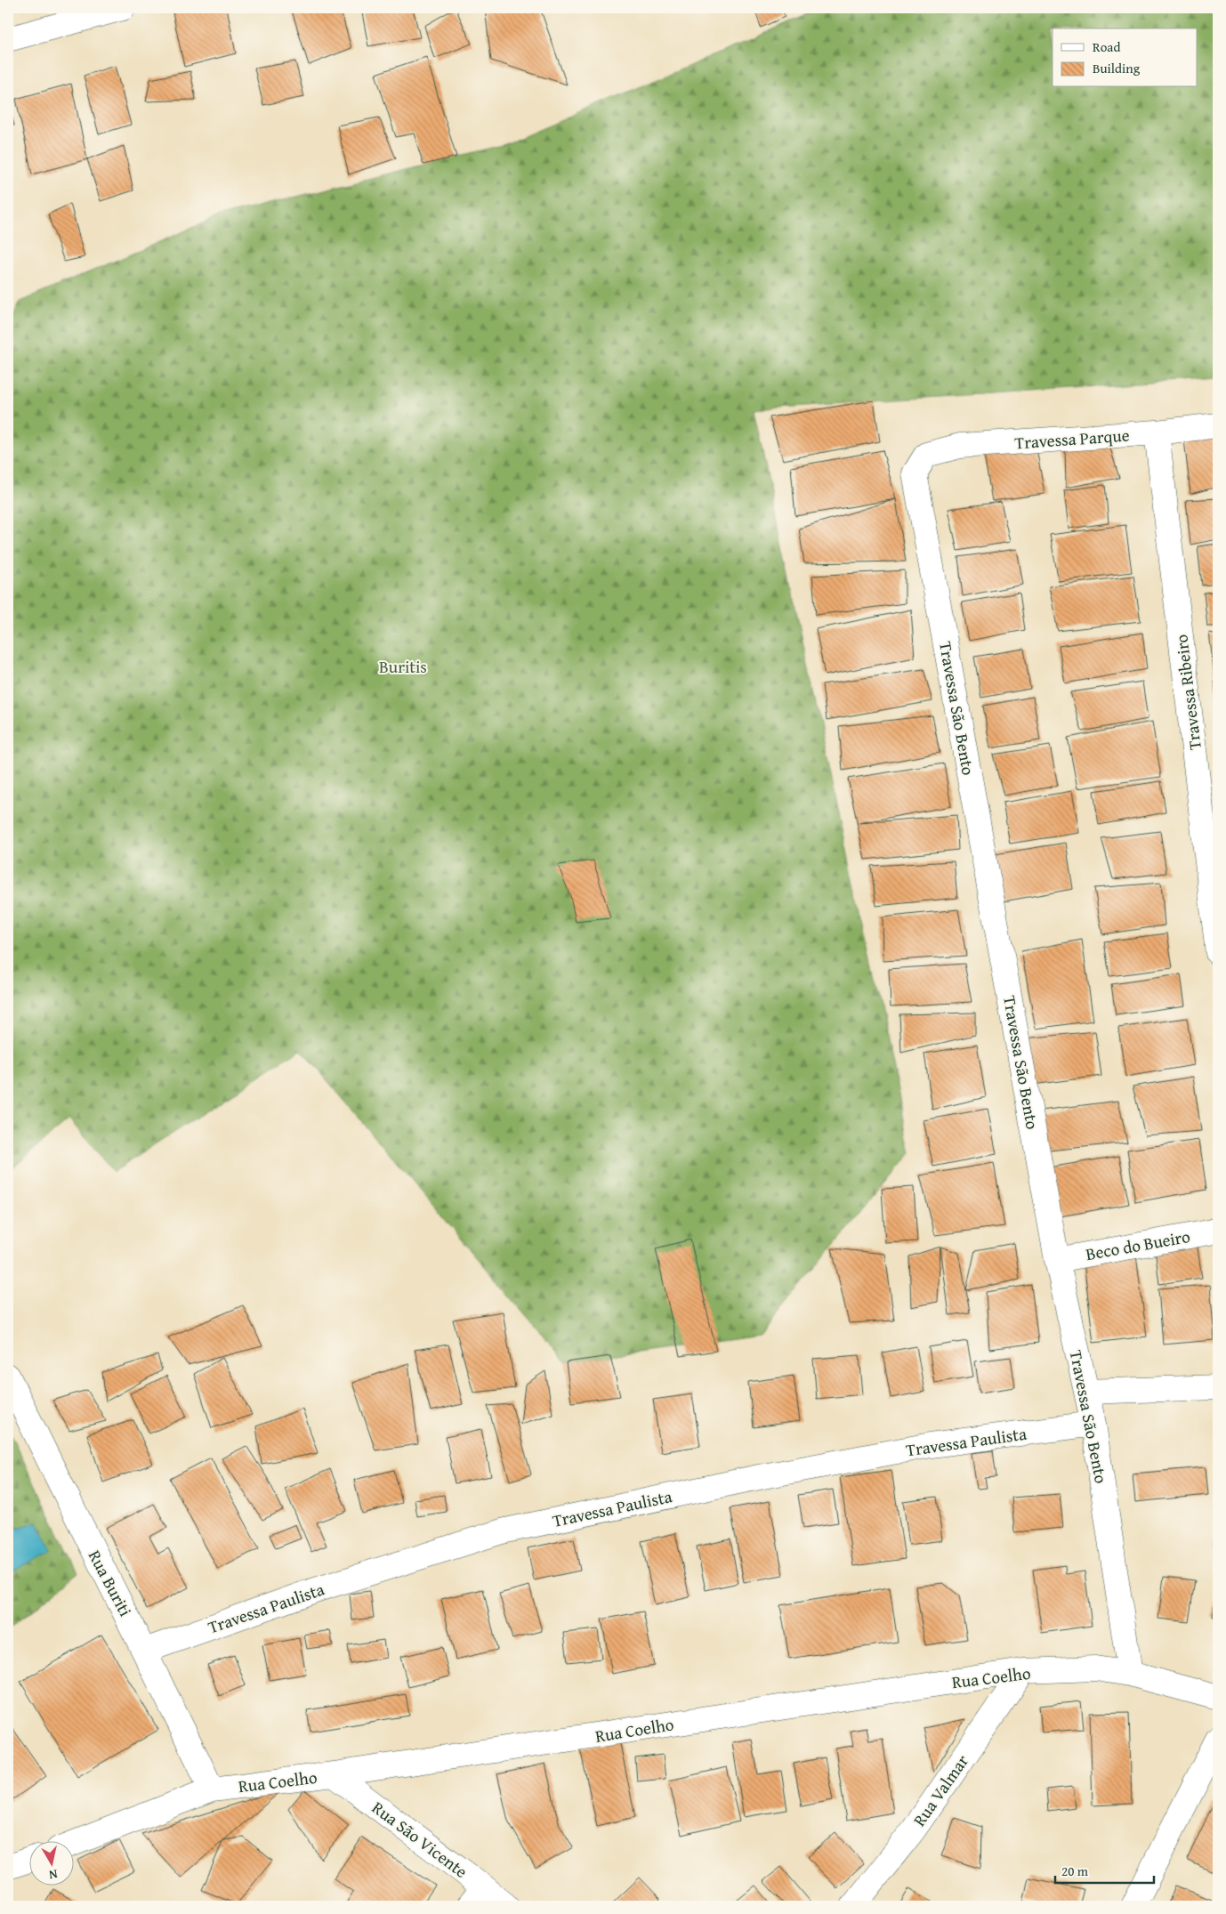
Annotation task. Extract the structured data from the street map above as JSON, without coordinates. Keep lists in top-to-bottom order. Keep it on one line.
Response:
{"streets":{"street":["Travessa Parque","Travessa Ribeiro","Travessa São Bento","Beco do Bueiro","Travessa Paulista","Rua Buriti","Rua Coelho","Rua Valmar","Rua São Vicente"]},"crossings":[["Travessa Parque","Travessa Ribeiro"],["Travessa Parque","Travessa São Bento"],["Travessa São Bento","Beco do Bueiro"],["Travessa São Bento","Travessa Paulista"],["Travessa São Bento","Rua Coelho"],["Travessa Paulista","Rua Buriti"],["Rua Buriti","Rua Coelho"],["Rua Coelho","Rua Valmar"],["Rua Coelho","Rua São Vicente"]],"parks":["Buritis"],"legend":["Road","Building"],"scale_bar":"20 m","north":"bottom"}
